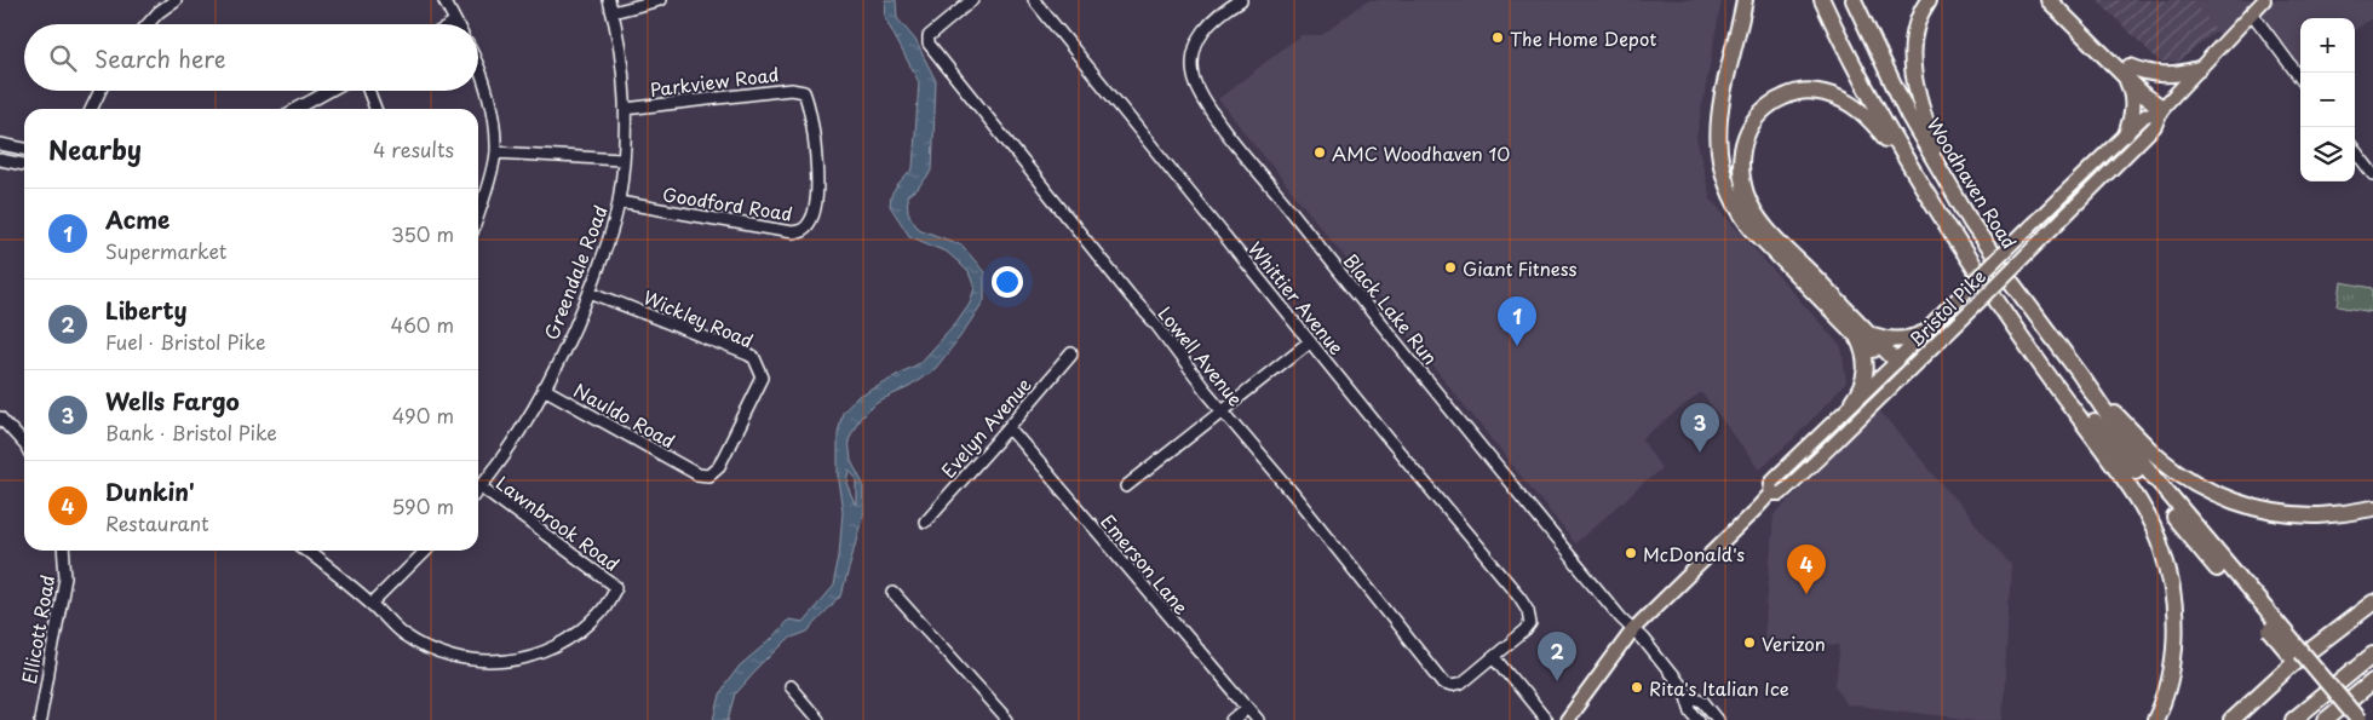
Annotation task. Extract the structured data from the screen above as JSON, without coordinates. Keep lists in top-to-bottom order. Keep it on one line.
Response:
{"streets":{"highway":["Woodhaven Road"],"main road":["Bristol Pike"],"street":["Parkview Road","Goodford Road","Greendale Road","Whittier Avenue","Black Lake Run","Wickley Road","Lowell Avenue","Nauldo Road","Evelyn Avenue","Lawnbrook Road","Emerson Lane","Ellicott Road"]},"crossings":[["Parkview Road","Goodford Road"],["Parkview Road","Greendale Road"],["Goodford Road","Greendale Road"],["Greendale Road","Wickley Road"],["Greendale Road","Nauldo Road"],["Greendale Road","Lawnbrook Road"],["Whittier Avenue","Lowell Avenue"],["Bristol Pike","Black Lake Run"],["Wickley Road","Nauldo Road"],["Evelyn Avenue","Emerson Lane"]],"places":["The Home Depot","AMC Woodhaven 10","Giant Fitness","McDonald's","Verizon","Rita's Italian Ice"],"page":{"map_buttons":["+","−"],"search":"Search here","heading":["Nearby","4 results"],"list":[{"mark":"1","name":"Acme","note":"Supermarket","value":"350 m"},{"mark":"2","name":"Liberty","note":"Fuel · Bristol Pike","value":"460 m"},{"mark":"3","name":"Wells Fargo","note":"Bank · Bristol Pike","value":"490 m"},{"mark":"4","name":"Dunkin'","note":"Restaurant","value":"590 m"}],"pins":["1","3","4","2"]}}
